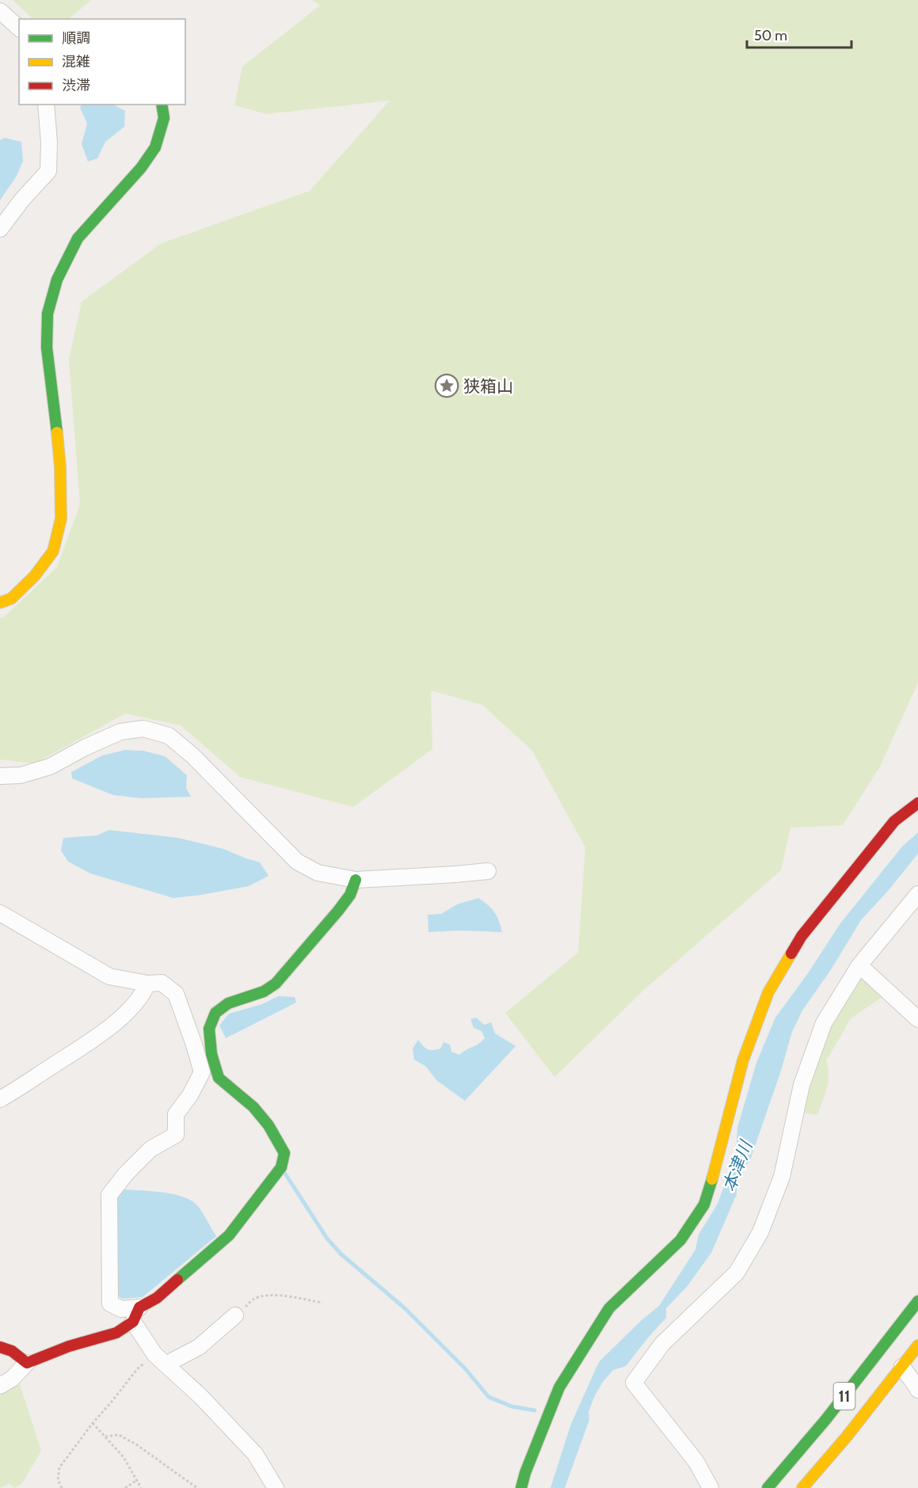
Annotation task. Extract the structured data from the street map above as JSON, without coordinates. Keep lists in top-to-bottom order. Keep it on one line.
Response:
{"streets":{"main road":["11"]},"water":["本津川"],"places":{"place":["狭箱山"]},"legend":["順調","混雑","渋滞"],"scale_bar":"50 m"}
